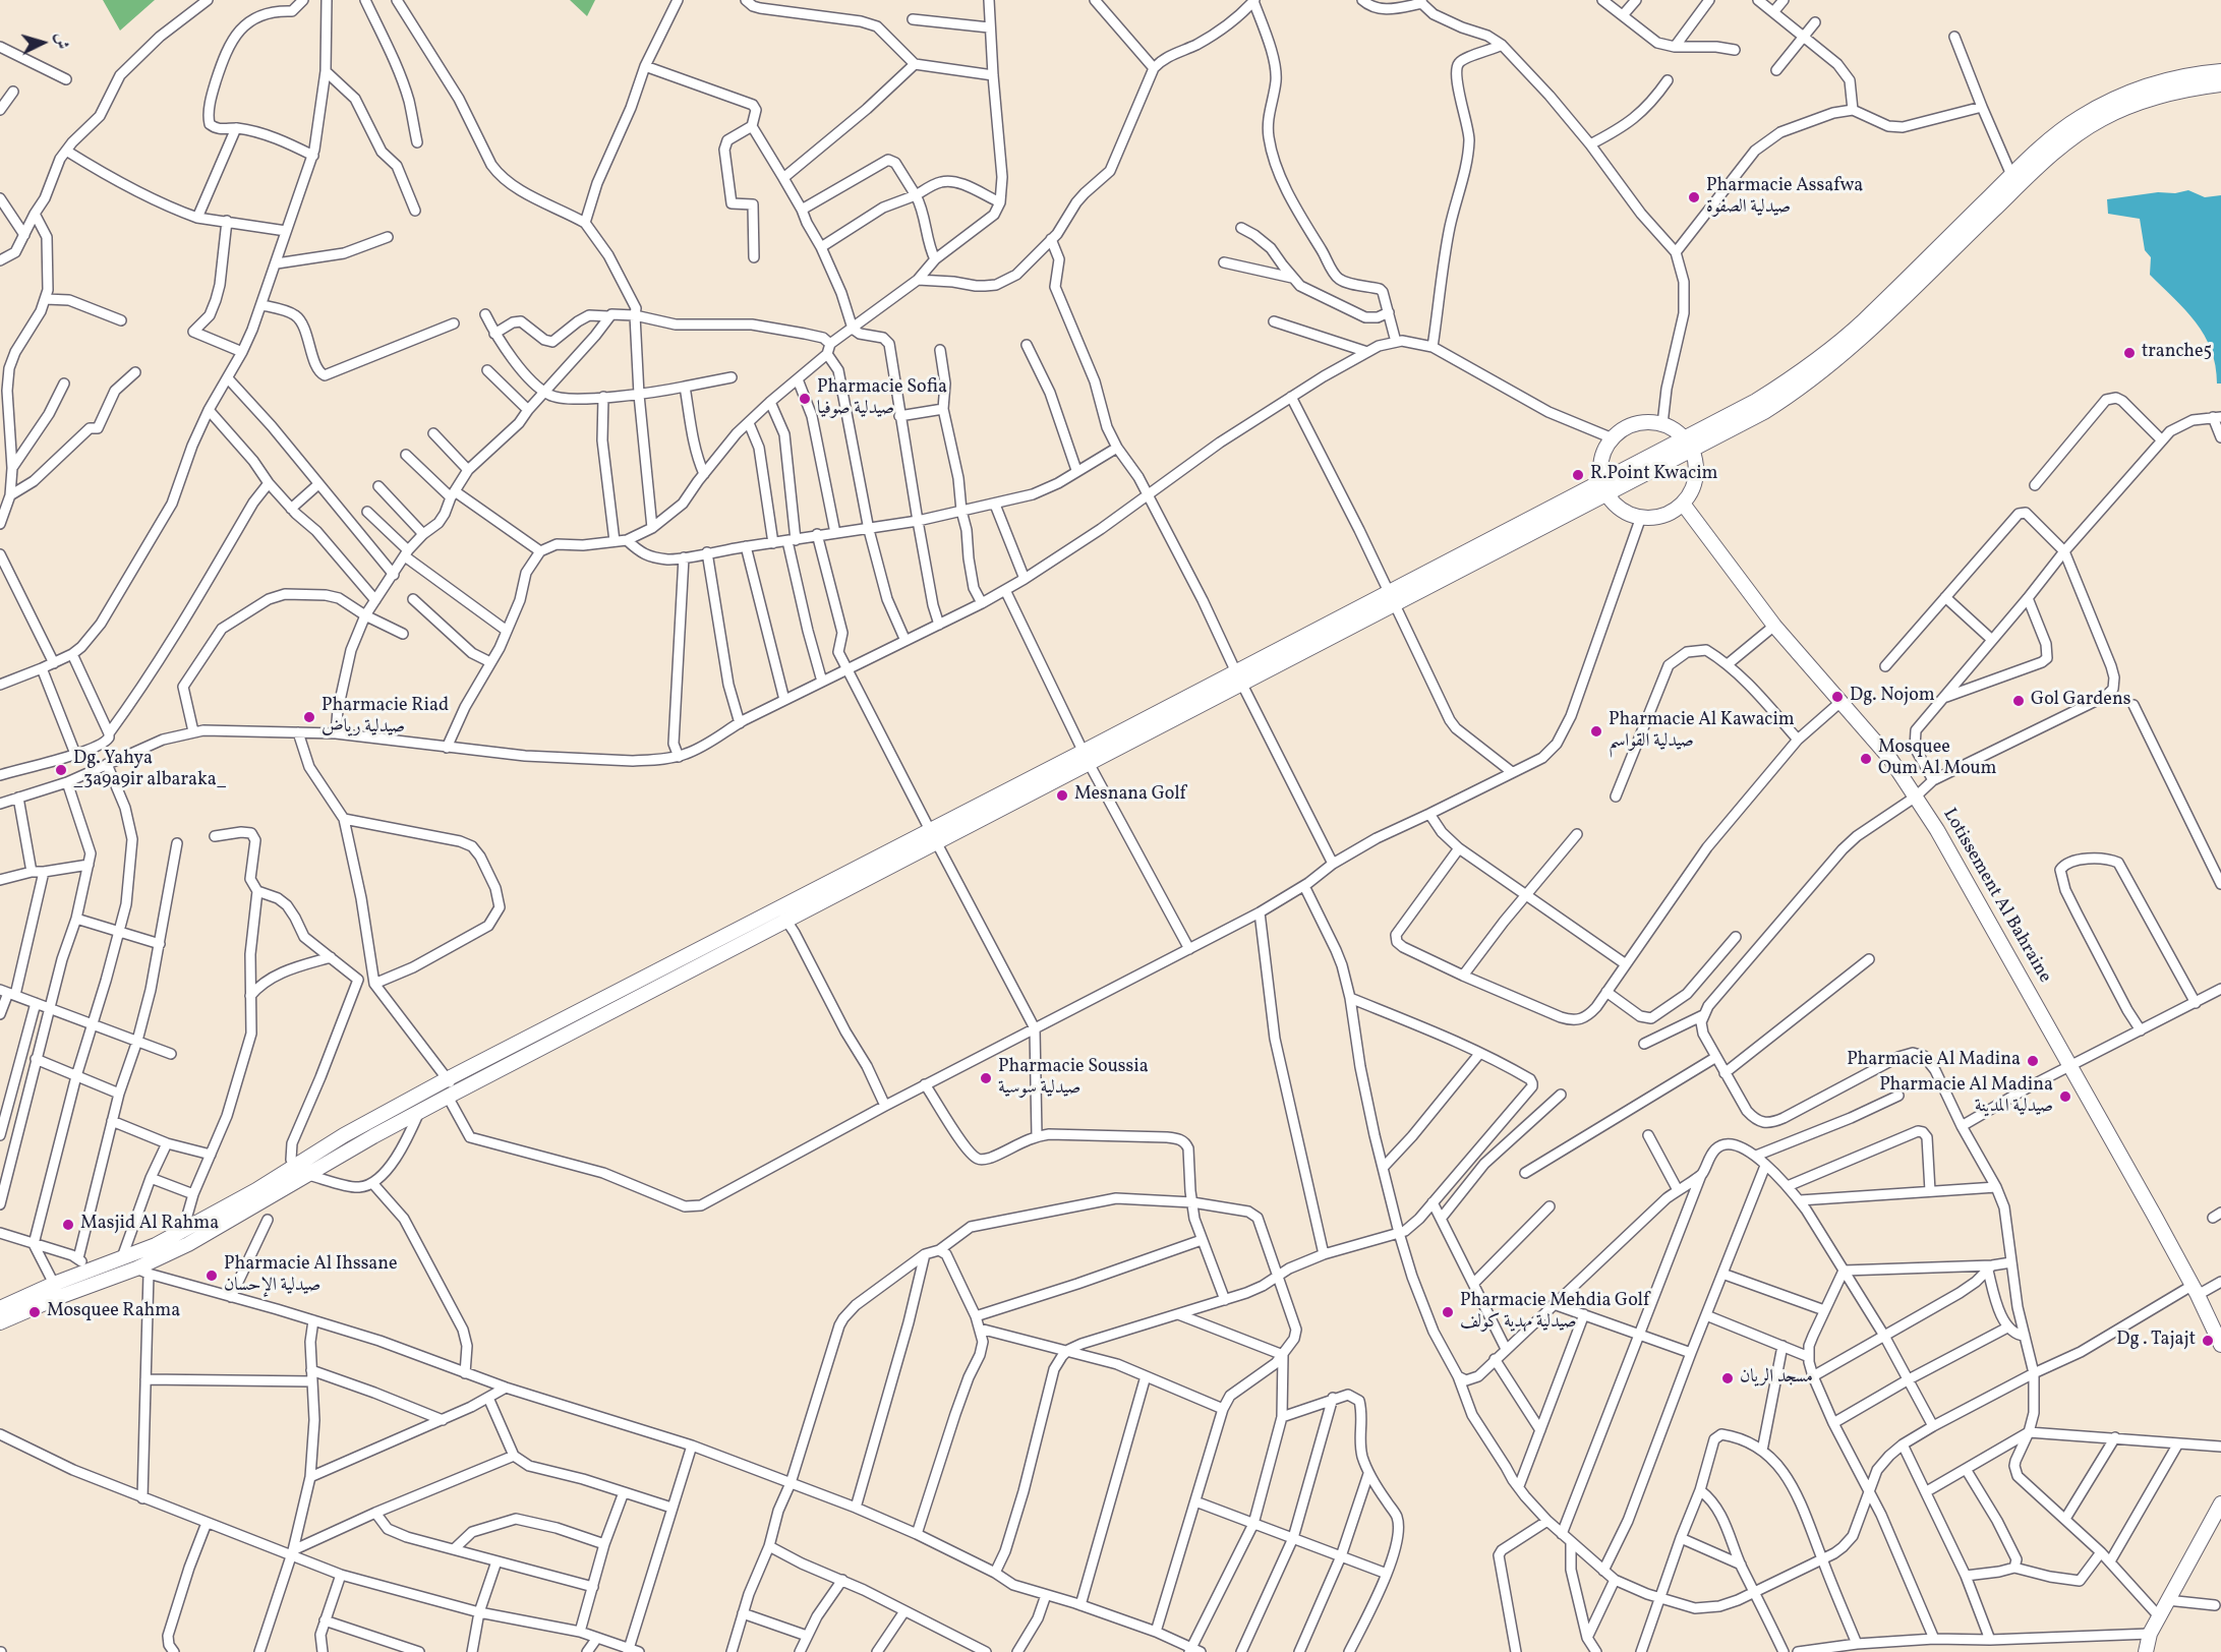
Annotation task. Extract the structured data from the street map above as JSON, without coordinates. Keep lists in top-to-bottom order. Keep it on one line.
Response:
{"streets":{"main road":["Lotissement Al Bahraine"]},"places":["Pharmacie Assafwa صيدلية الصفوة","tranche5","Pharmacie Sofia صيدلية صوفيا","R.Point Kwacim","Dg. Nojom","Gol Gardens","Pharmacie Riad صيدلية رياض","Pharmacie Al Kawacim صيدلية القواسم","Mosquee Oum Al Moum","Dg. Yahya _3a9a9ir albaraka_","Mesnana Golf","Pharmacie Al Madina","Pharmacie Soussia صيدلية سوسية","Pharmacie Al Madina صيدلية المدينة","Masjid Al Rahma","Pharmacie Al Ihssane صيدلية الإحسان","Mosquee Rahma","Pharmacie Mehdia Golf صيدلية مهدية كولف","Dg . Tajajt","مسجد الريان"],"north":"right"}
